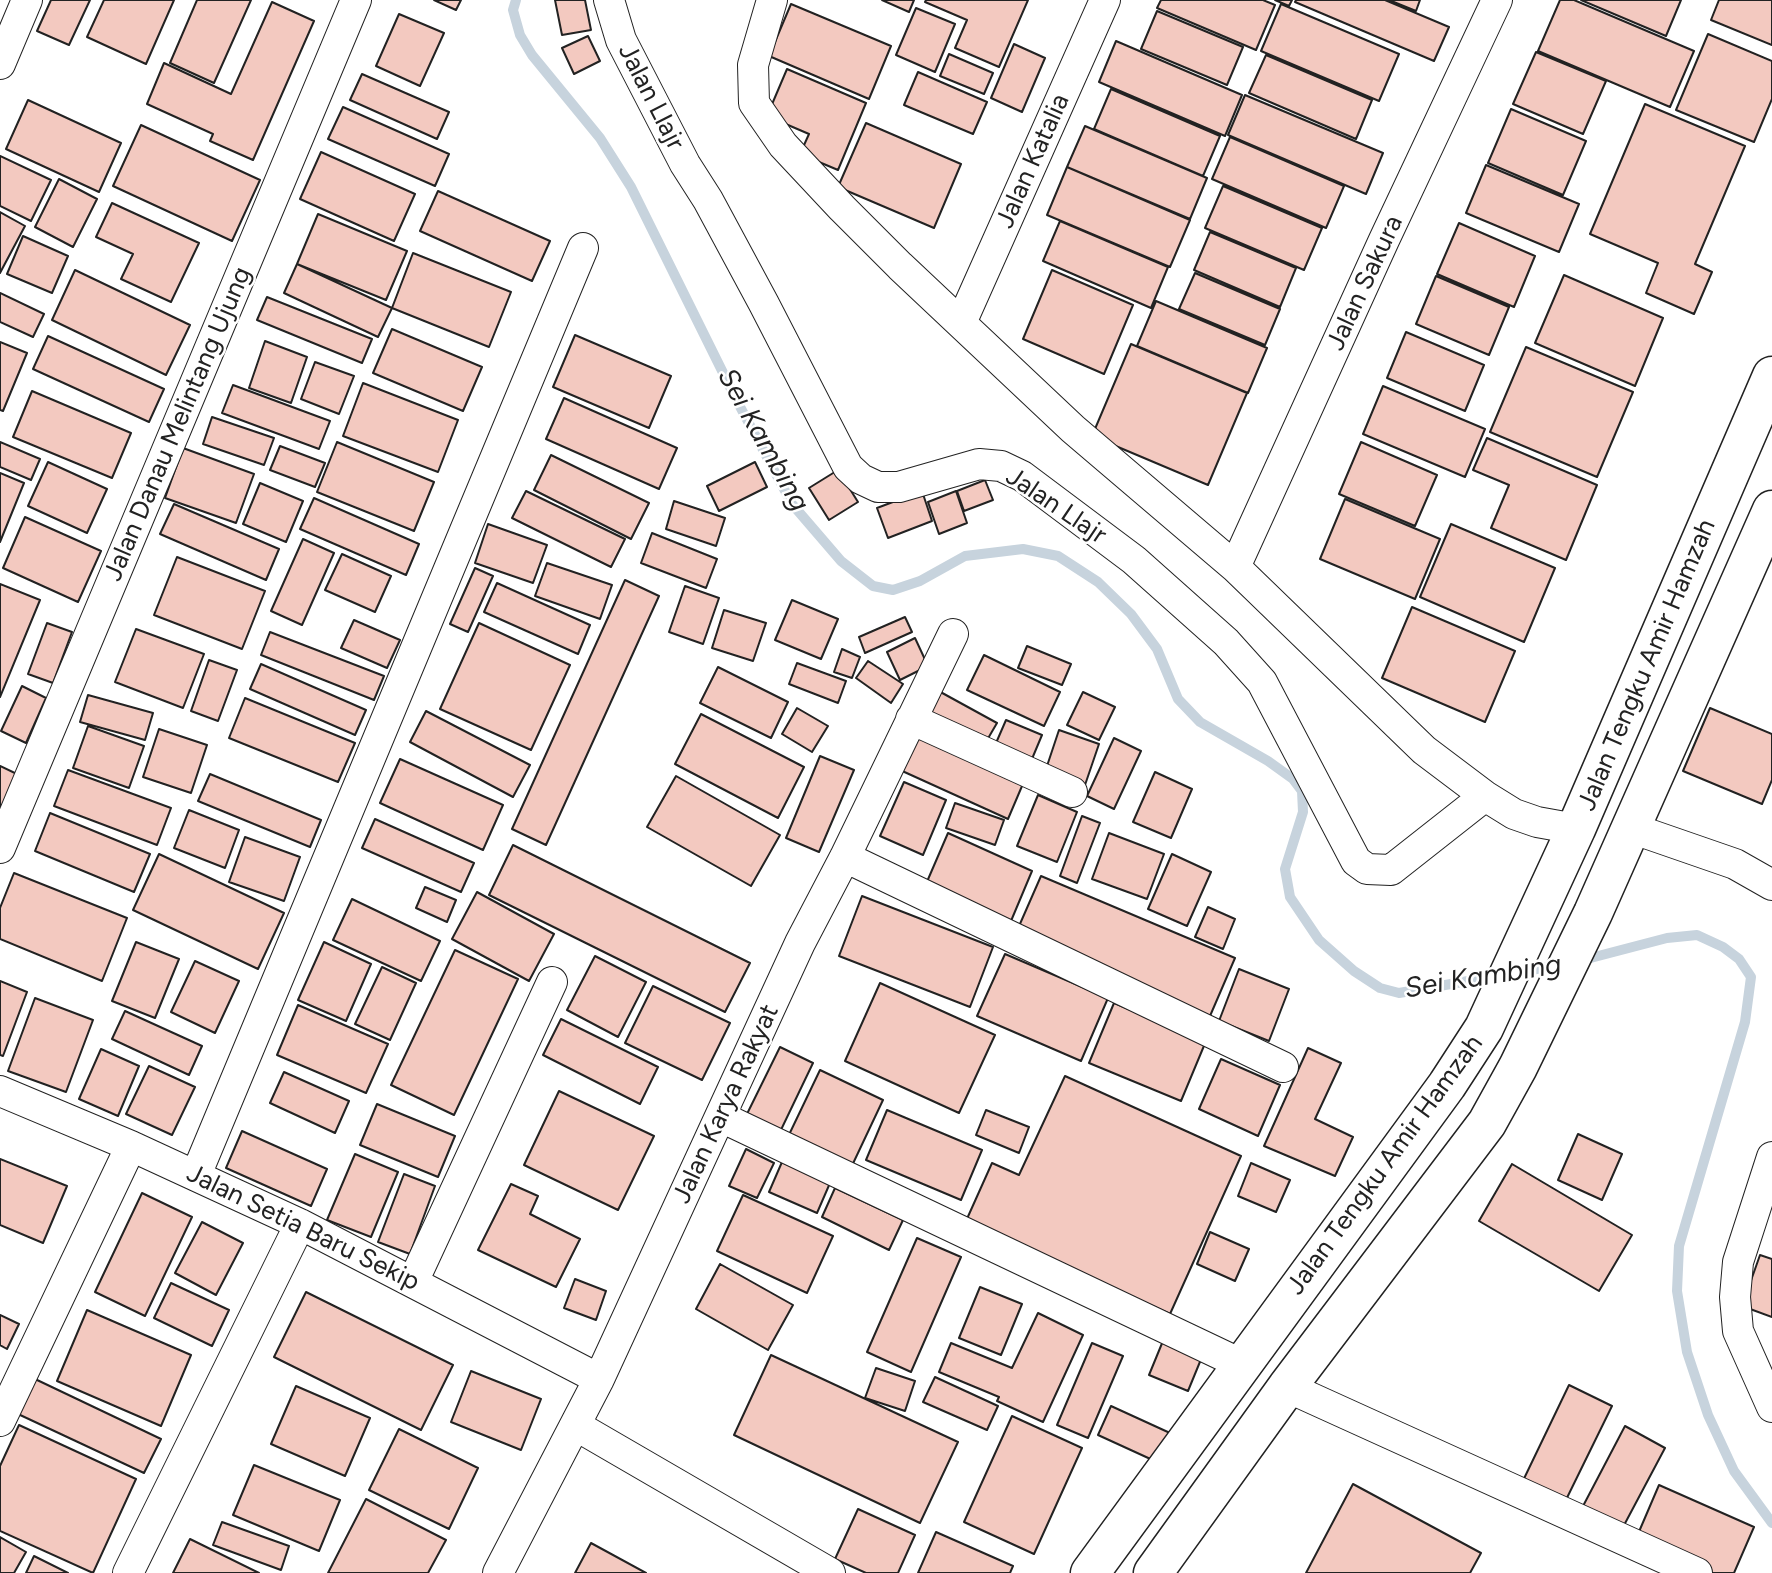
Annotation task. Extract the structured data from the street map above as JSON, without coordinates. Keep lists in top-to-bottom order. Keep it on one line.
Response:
{"streets":{"main road":["Jalan Tengku Amir Hamzah"],"street":["Jalan Llajr","Jalan Katalia","Jalan Sakura","Jalan Danau Melintang Ujung","Jalan Karya Rakyat","Jalan Setia Baru Sekip"]},"crossings":[["Jalan Karya Rakyat","Jalan Setia Baru Sekip"]],"water":["Sei Kambing"]}
